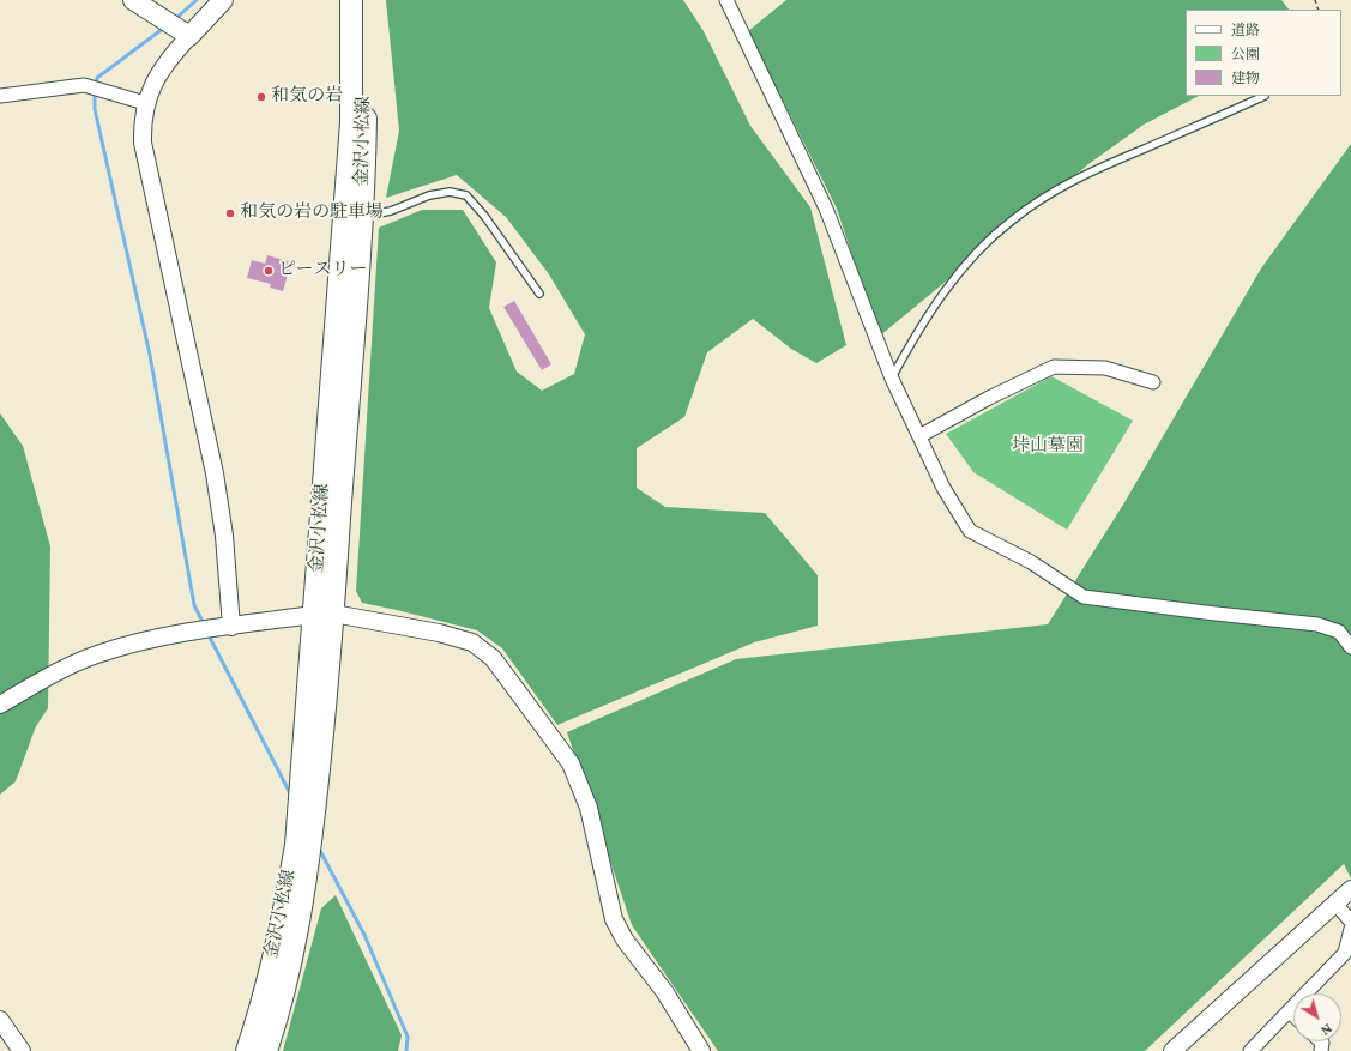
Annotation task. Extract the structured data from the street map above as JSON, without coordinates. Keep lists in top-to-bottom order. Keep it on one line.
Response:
{"streets":{"main road":["金沢小松線"]},"parks":["垰山墓園"],"places":["和気の岩","和気の岩の駐車場","ピースリー"],"legend":["道路","公園","建物"],"north":"bottom right"}
